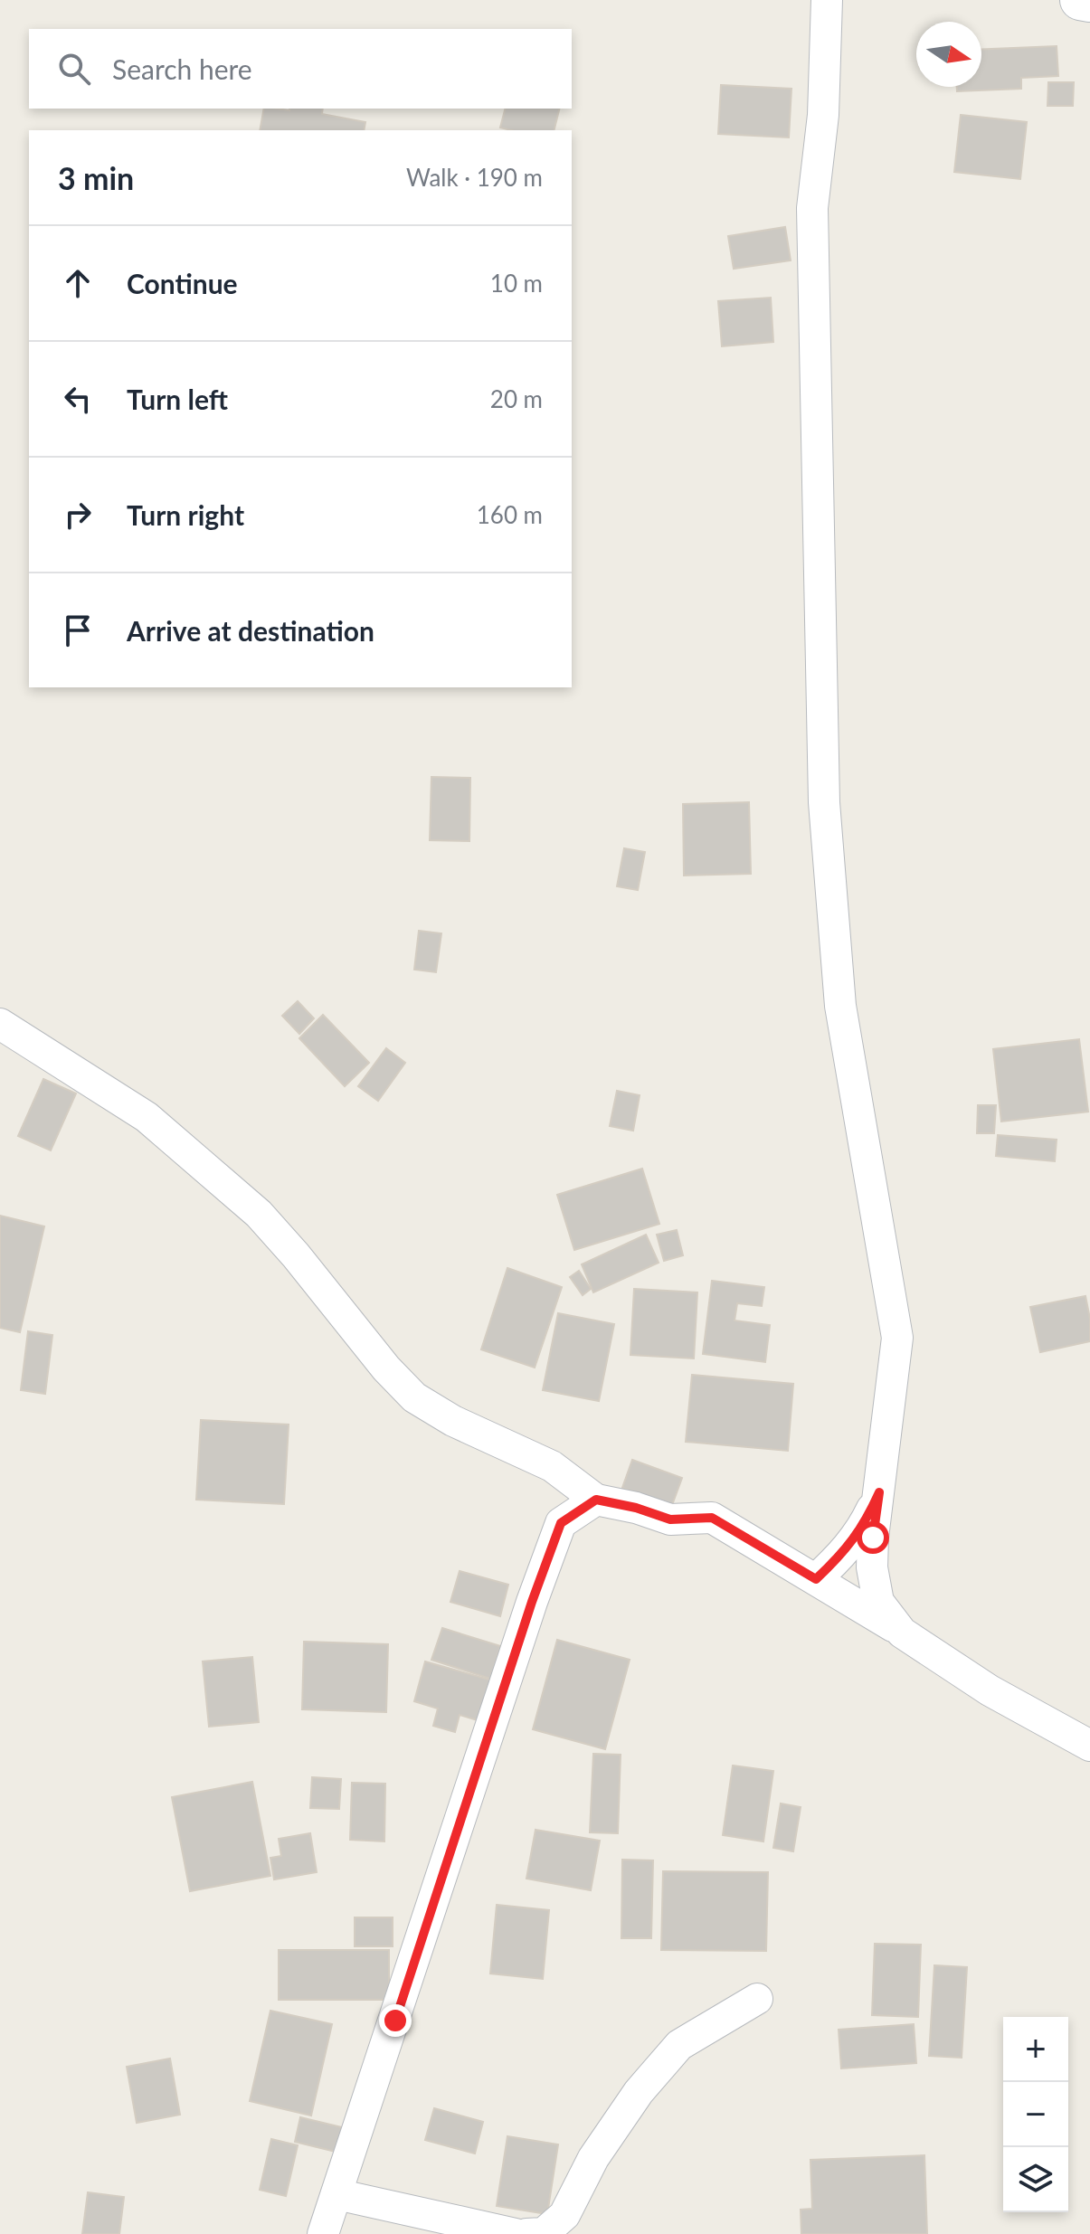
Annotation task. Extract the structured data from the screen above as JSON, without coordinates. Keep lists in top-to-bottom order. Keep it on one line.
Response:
{"north":"right","page":{"search":"Search here","heading":["3 min","Walk · 190 m"],"list":[["Continue","10 m"],["Turn left","20 m"],["Turn right","160 m"],"Arrive at destination"],"map_buttons":["+","−"]}}
